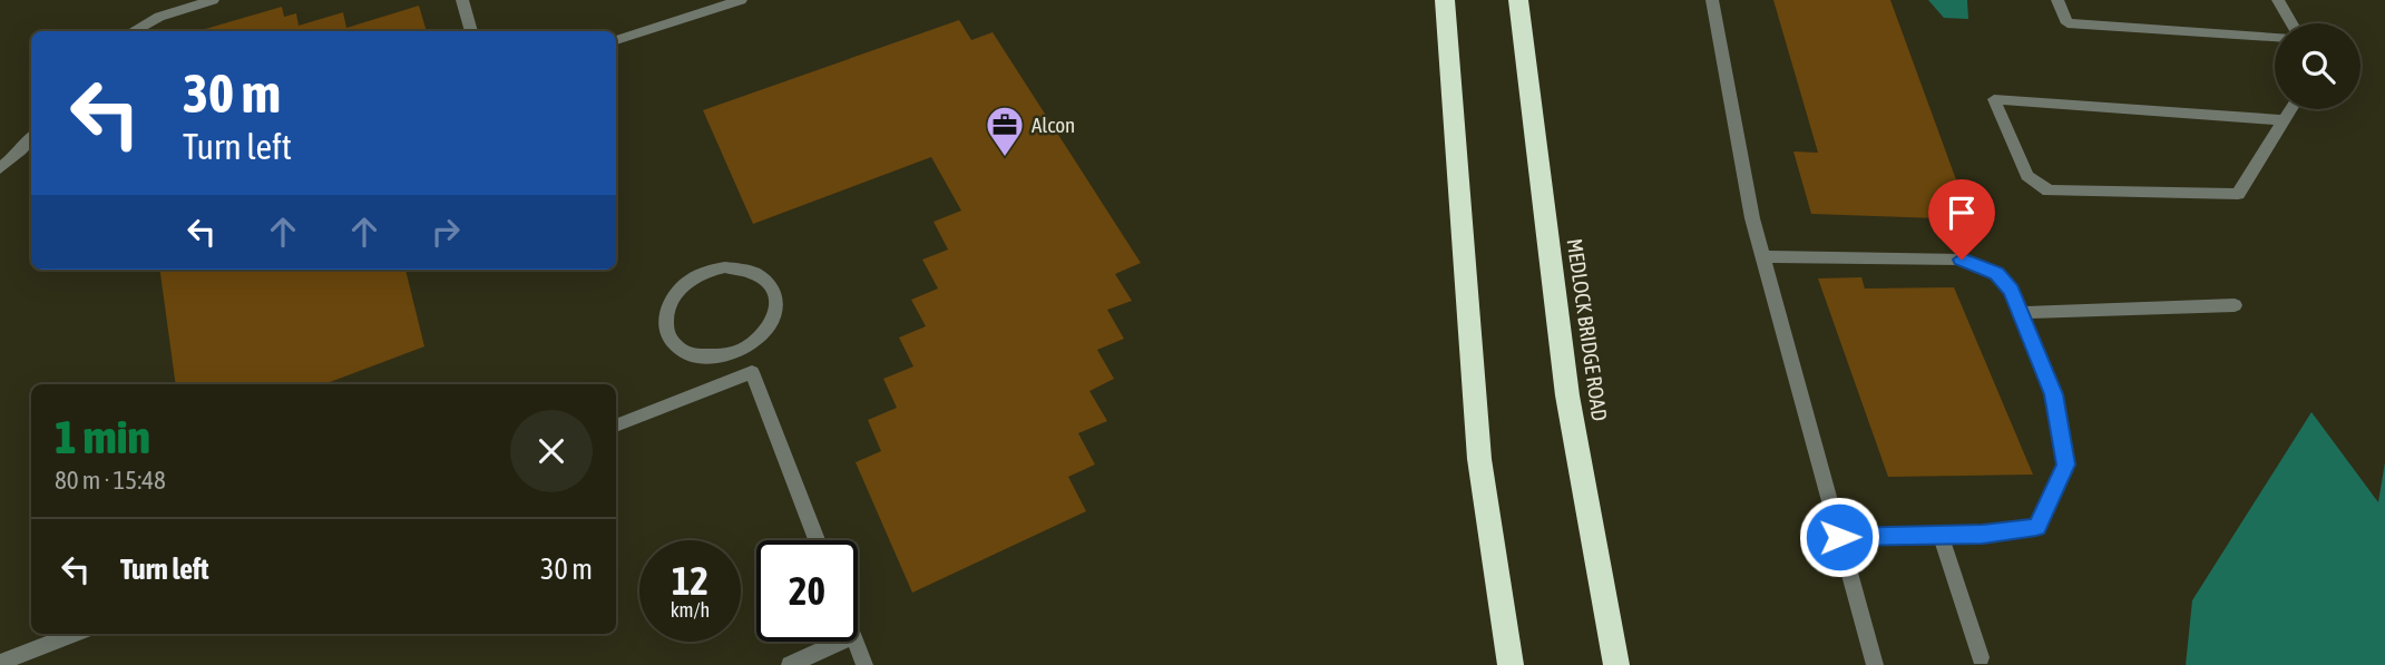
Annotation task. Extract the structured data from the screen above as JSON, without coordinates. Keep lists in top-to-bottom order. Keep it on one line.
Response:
{"streets":{"highway":["MEDLOCK BRIDGE ROAD"]},"places":{"office":["Alcon"]},"page":{"turn":["30 m","Turn left"],"heading":["1 min","80 m · 15:48"],"list":[{"name":"Turn left","value":"30 m"}],"speed":"12 km/h","limit":"20"}}
